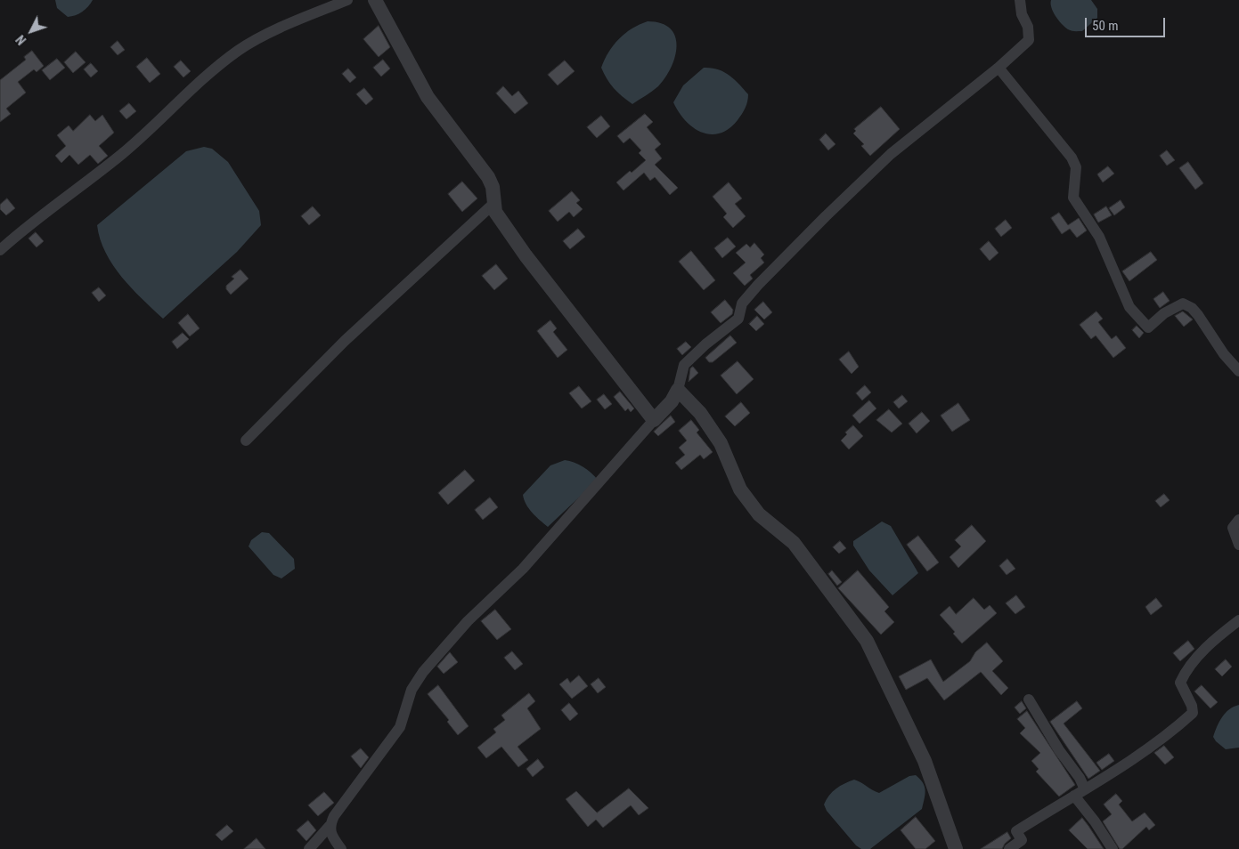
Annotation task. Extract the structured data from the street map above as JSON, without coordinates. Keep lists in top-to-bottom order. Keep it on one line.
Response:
{"scale_bar":"50 m","north":"bottom left"}
